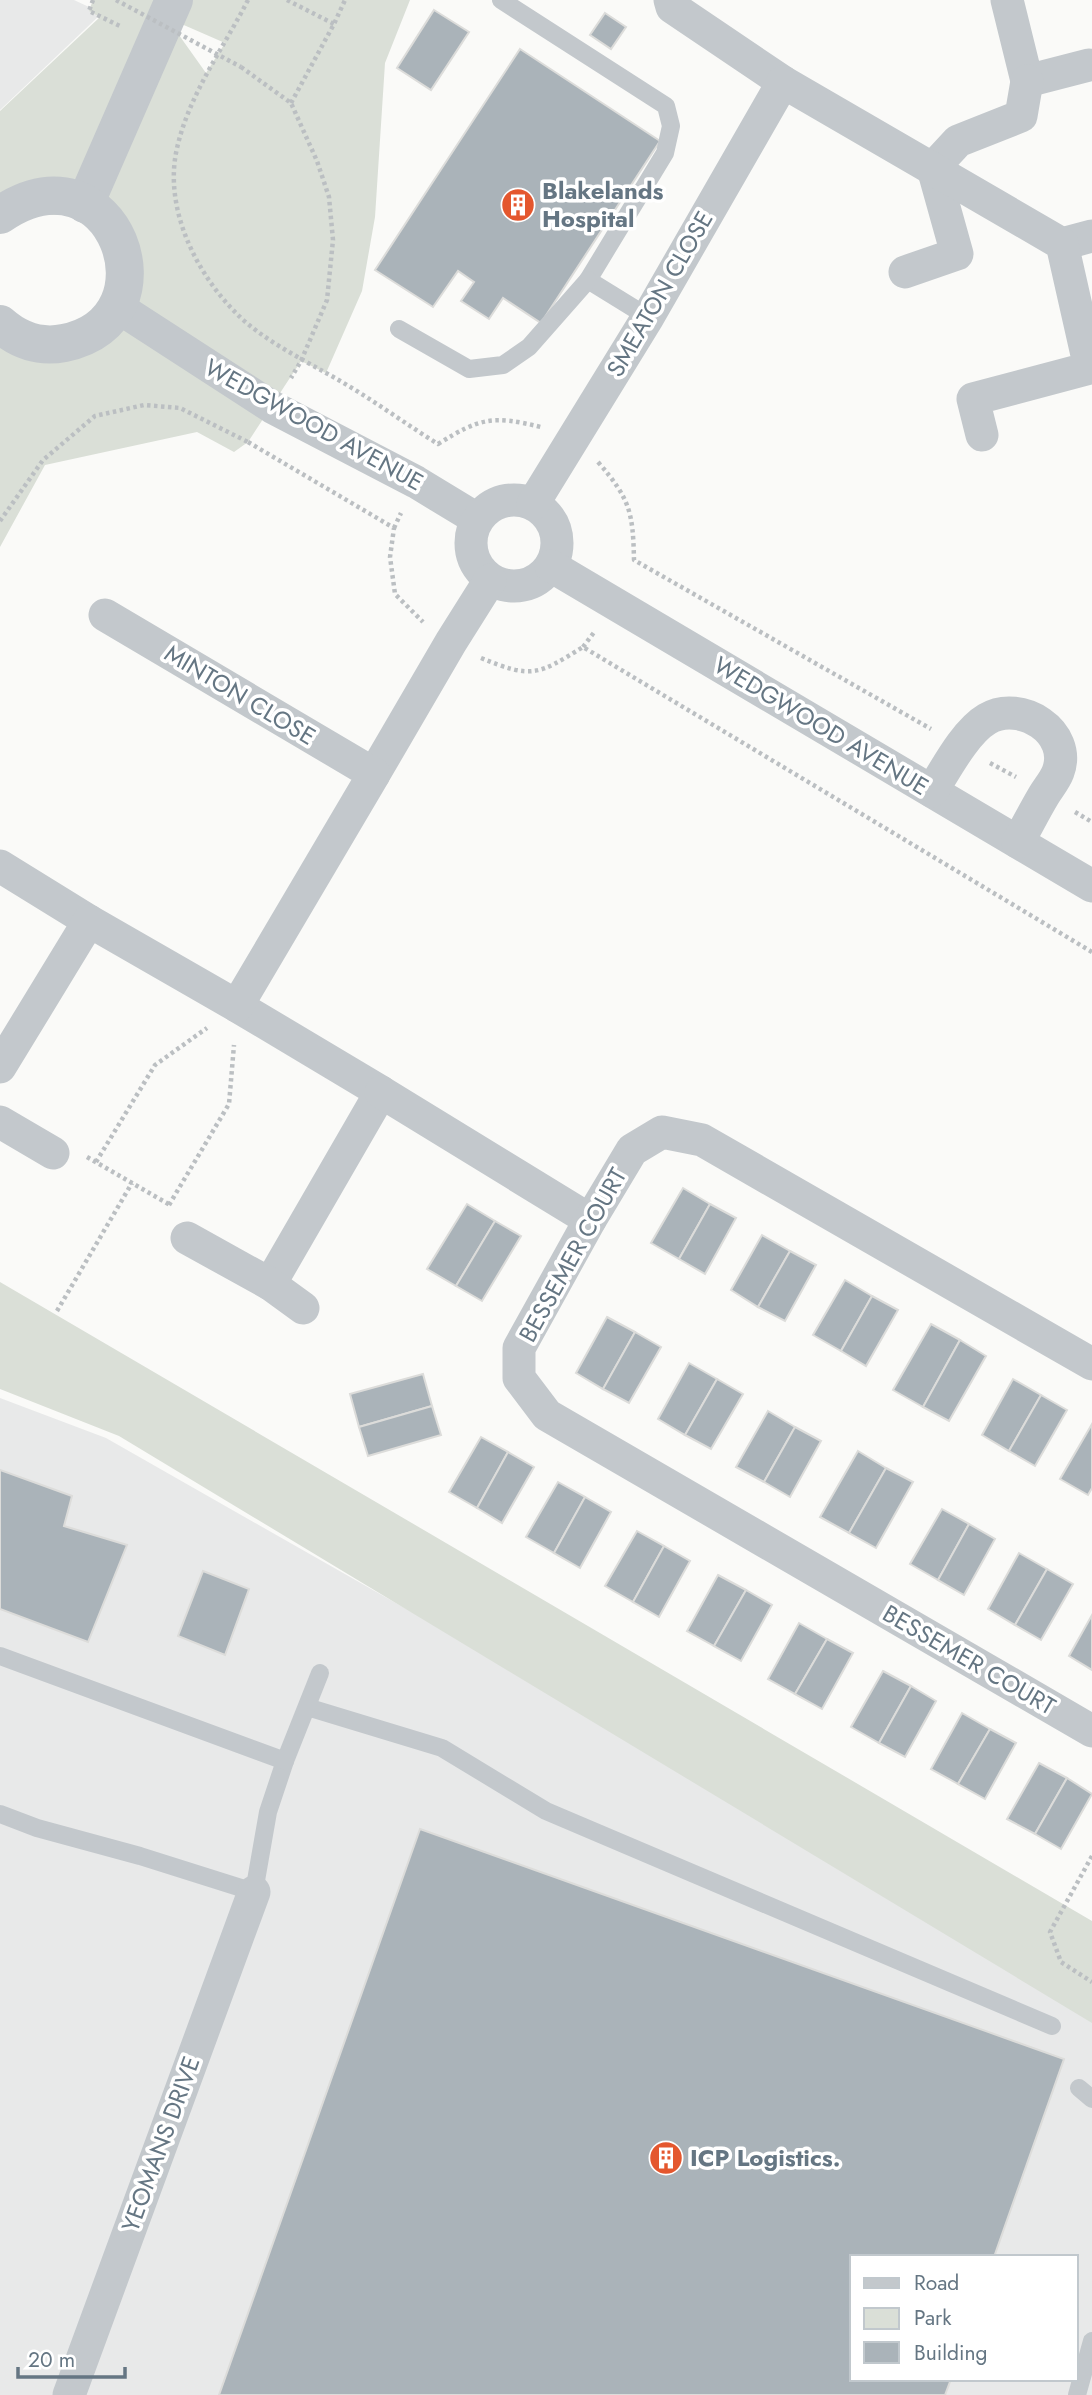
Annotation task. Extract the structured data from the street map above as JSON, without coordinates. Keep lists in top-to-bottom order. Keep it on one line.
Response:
{"streets":{"street":["SMEATON CLOSE","WEDGWOOD AVENUE","MINTON CLOSE","BESSEMER COURT","YEOMANS DRIVE"]},"crossings":[["SMEATON CLOSE","WEDGWOOD AVENUE"]],"places":{"building":["Blakelands Hospital","ICP Logistics."]},"legend":["Road","Park","Building"],"scale_bar":"20 m"}
